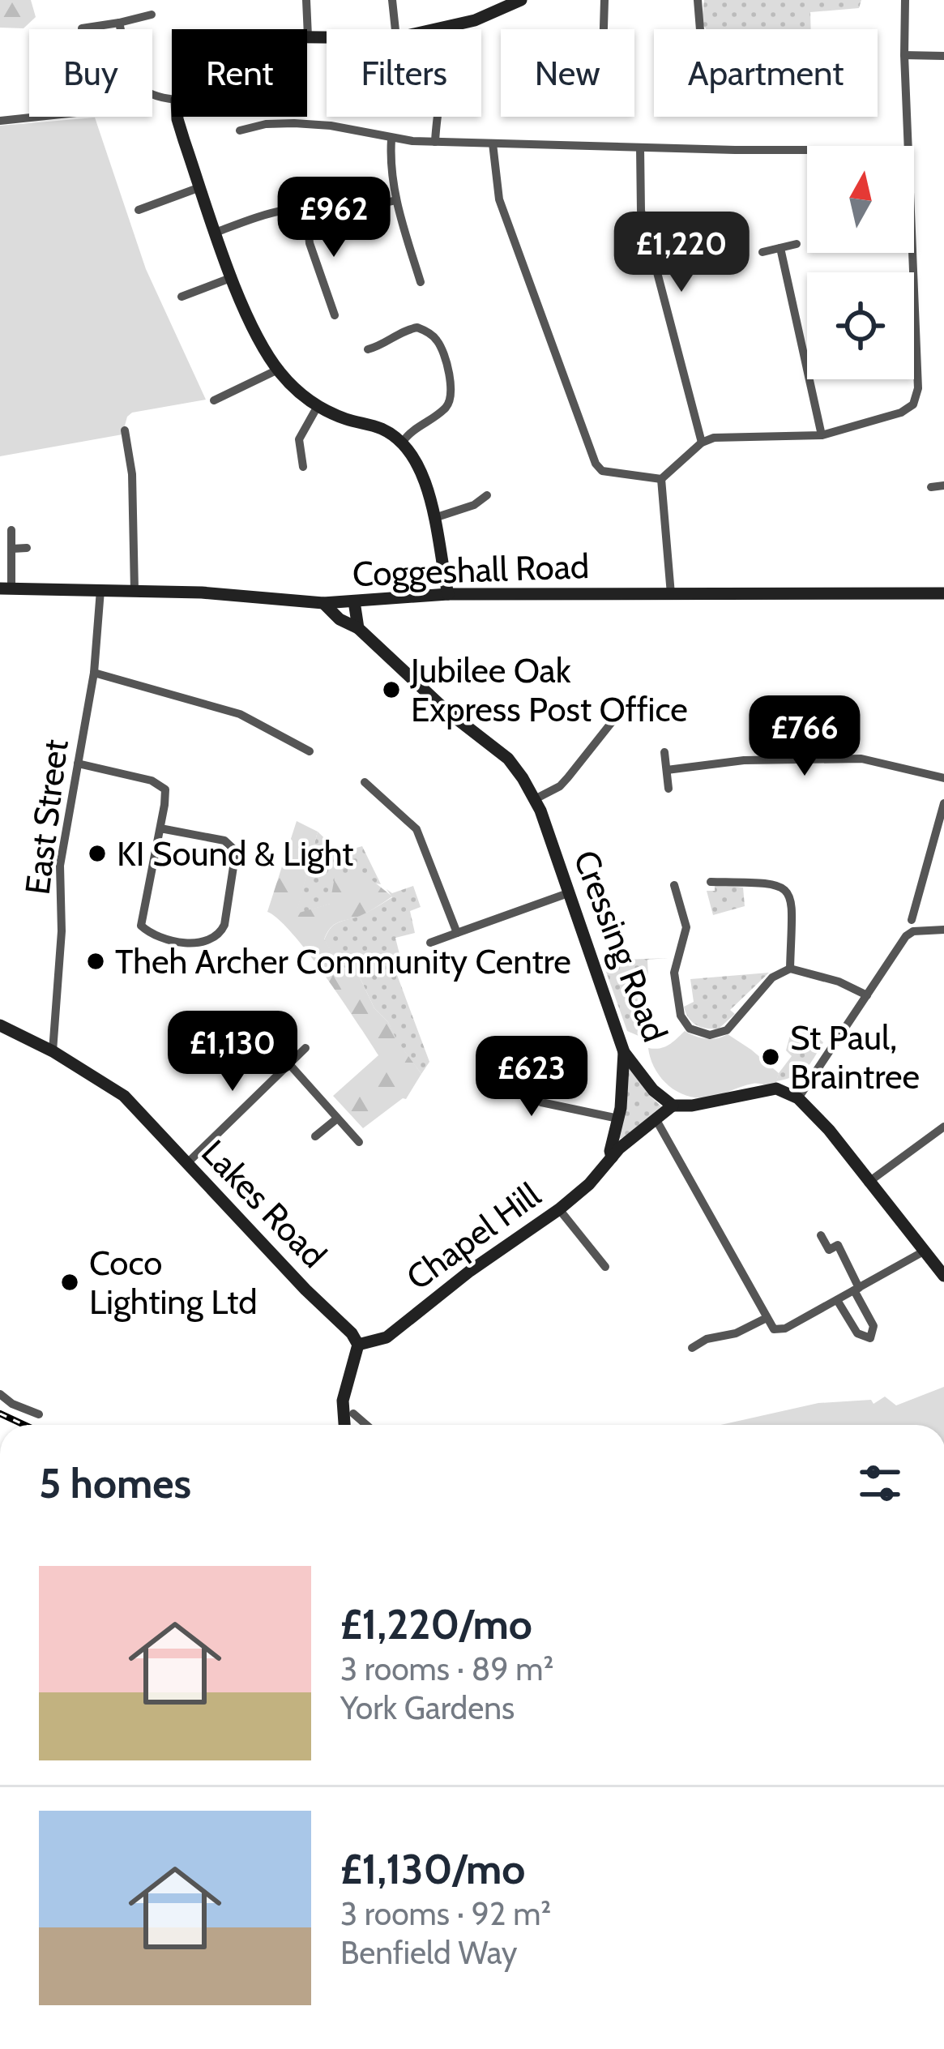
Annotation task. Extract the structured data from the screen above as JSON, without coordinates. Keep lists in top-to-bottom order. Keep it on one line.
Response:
{"streets":{"street":["Coggeshall Road","East Street","Cressing Road","Lakes Road","Chapel Hill"]},"crossings":[["Coggeshall Road","East Street"],["Coggeshall Road","Cressing Road"],["East Street","Lakes Road"],["Cressing Road","Chapel Hill"],["Lakes Road","Chapel Hill"]],"places":["Jubilee Oak Express Post Office","KI Sound & Light","Theh Archer Community Centre","St Paul, Braintree","Coco Lighting Ltd"],"north":"top","page":{"chip":["Buy","Rent","Filters","New","Apartment"],"price":["£962","£1,220","£766","£1,130","£623"],"heading":"5 homes","list":[{"name":"£1,220/mo","note":"3 rooms · 89 m² · York Gardens"},{"name":"£1,130/mo","note":"3 rooms · 92 m² · Benfield Way"}]}}
